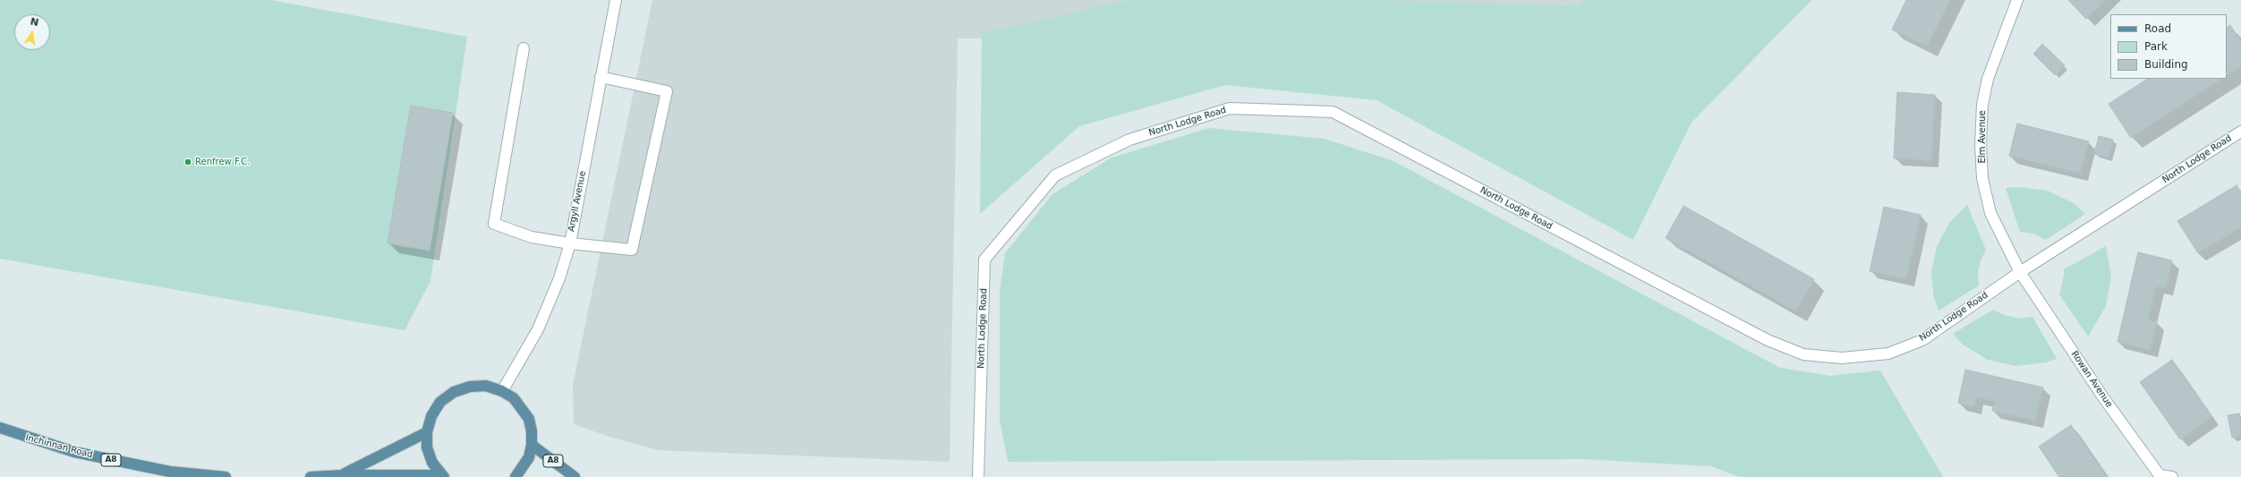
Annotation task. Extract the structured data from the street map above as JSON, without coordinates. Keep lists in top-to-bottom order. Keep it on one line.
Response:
{"streets":{"main road":["Inchinnan Road","A8"],"street":["North Lodge Road","Elm Avenue","Argyll Avenue","Rowan Avenue"]},"crossings":[["North Lodge Road","Elm Avenue"],["North Lodge Road","Rowan Avenue"],["Elm Avenue","Rowan Avenue"]],"places":["Renfrew F.C."],"legend":["Road","Park","Building"],"north":"top"}
